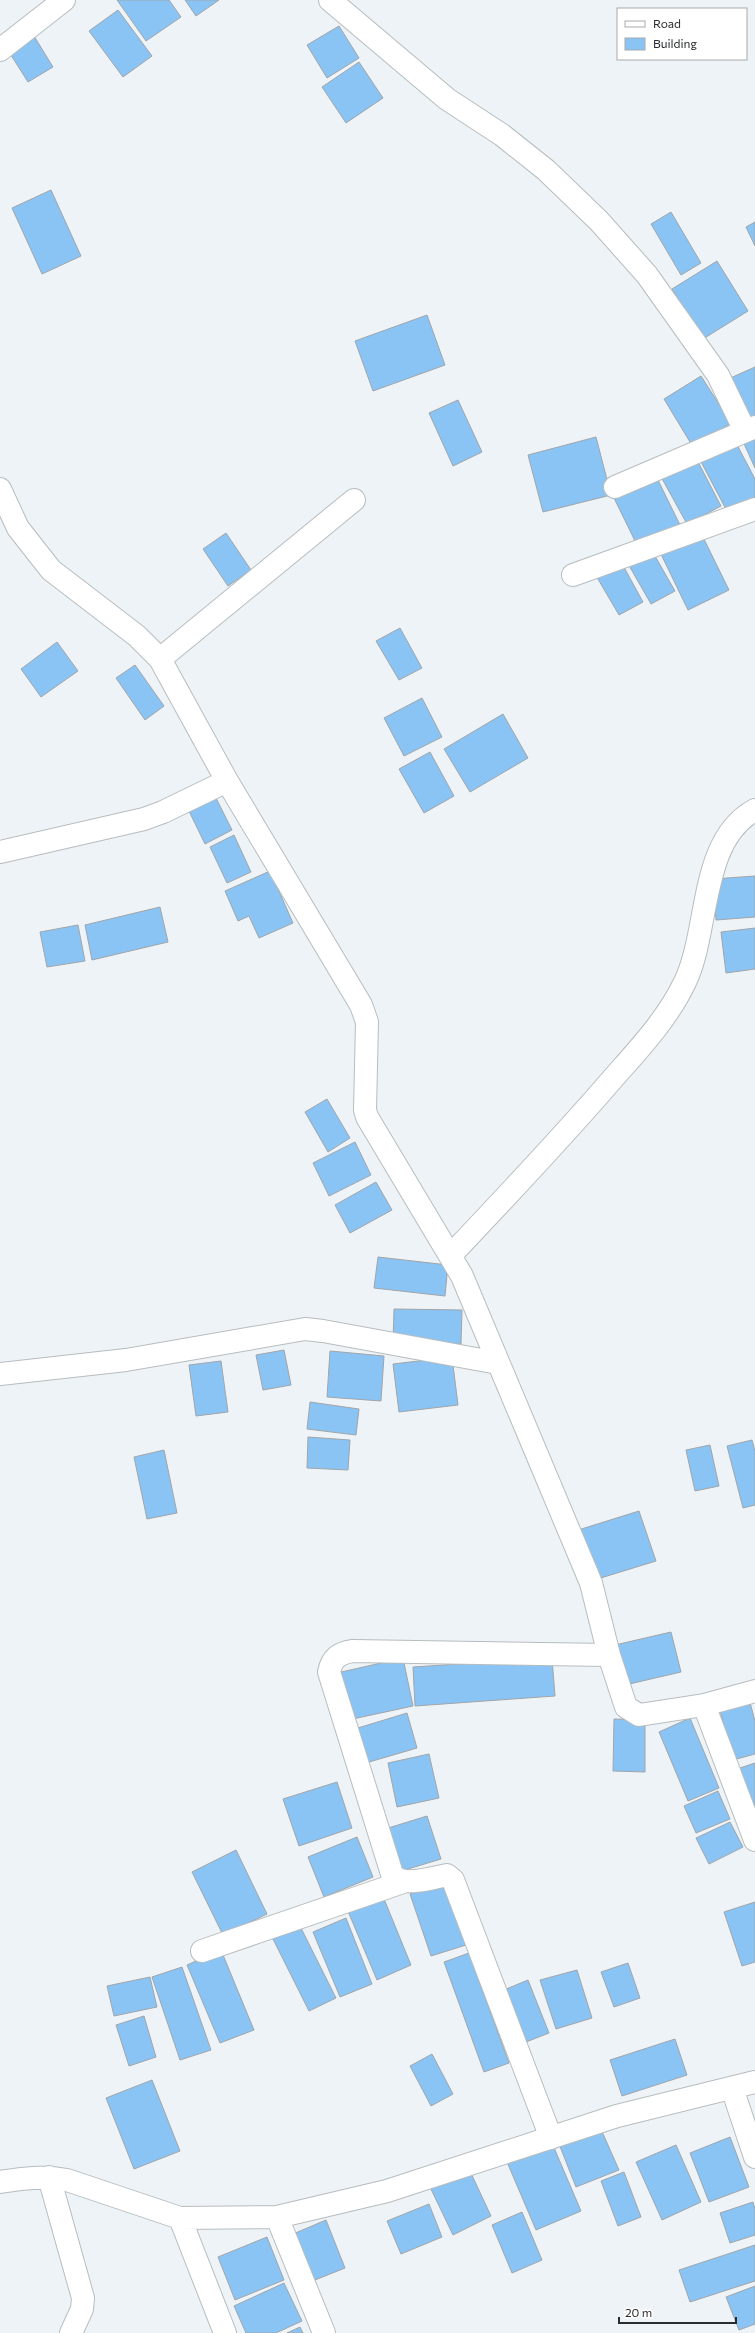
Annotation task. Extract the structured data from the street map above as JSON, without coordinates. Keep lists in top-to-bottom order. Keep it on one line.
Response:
{"legend":["Road","Building"],"scale_bar":"20 m"}
